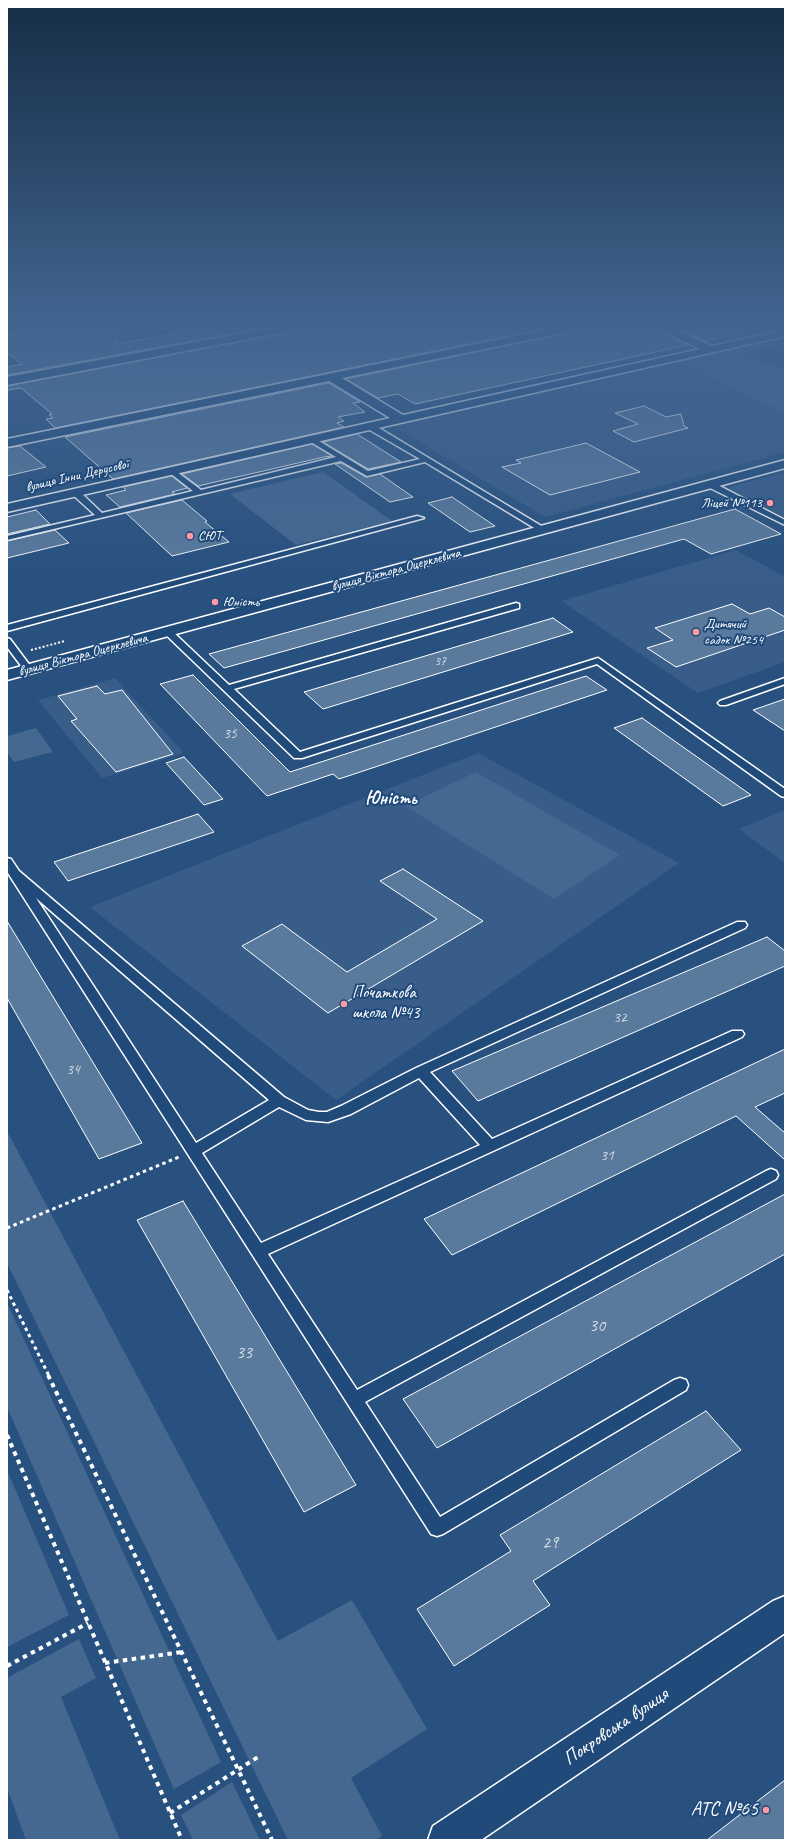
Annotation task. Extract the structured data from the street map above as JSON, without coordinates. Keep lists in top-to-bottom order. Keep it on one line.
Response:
{"streets":{"street":["вулиця Інни Дерусової","вулиця Віктора Оцерклевича","Покровська вулиця"]},"districts":["Юність"],"places":["Ліцей №113","СЮТ","Юність","Дитячий садок №254","Початкова школа №43","АТС №65"],"house_numbers":["37","35","32","34","31","30","33","29"]}
